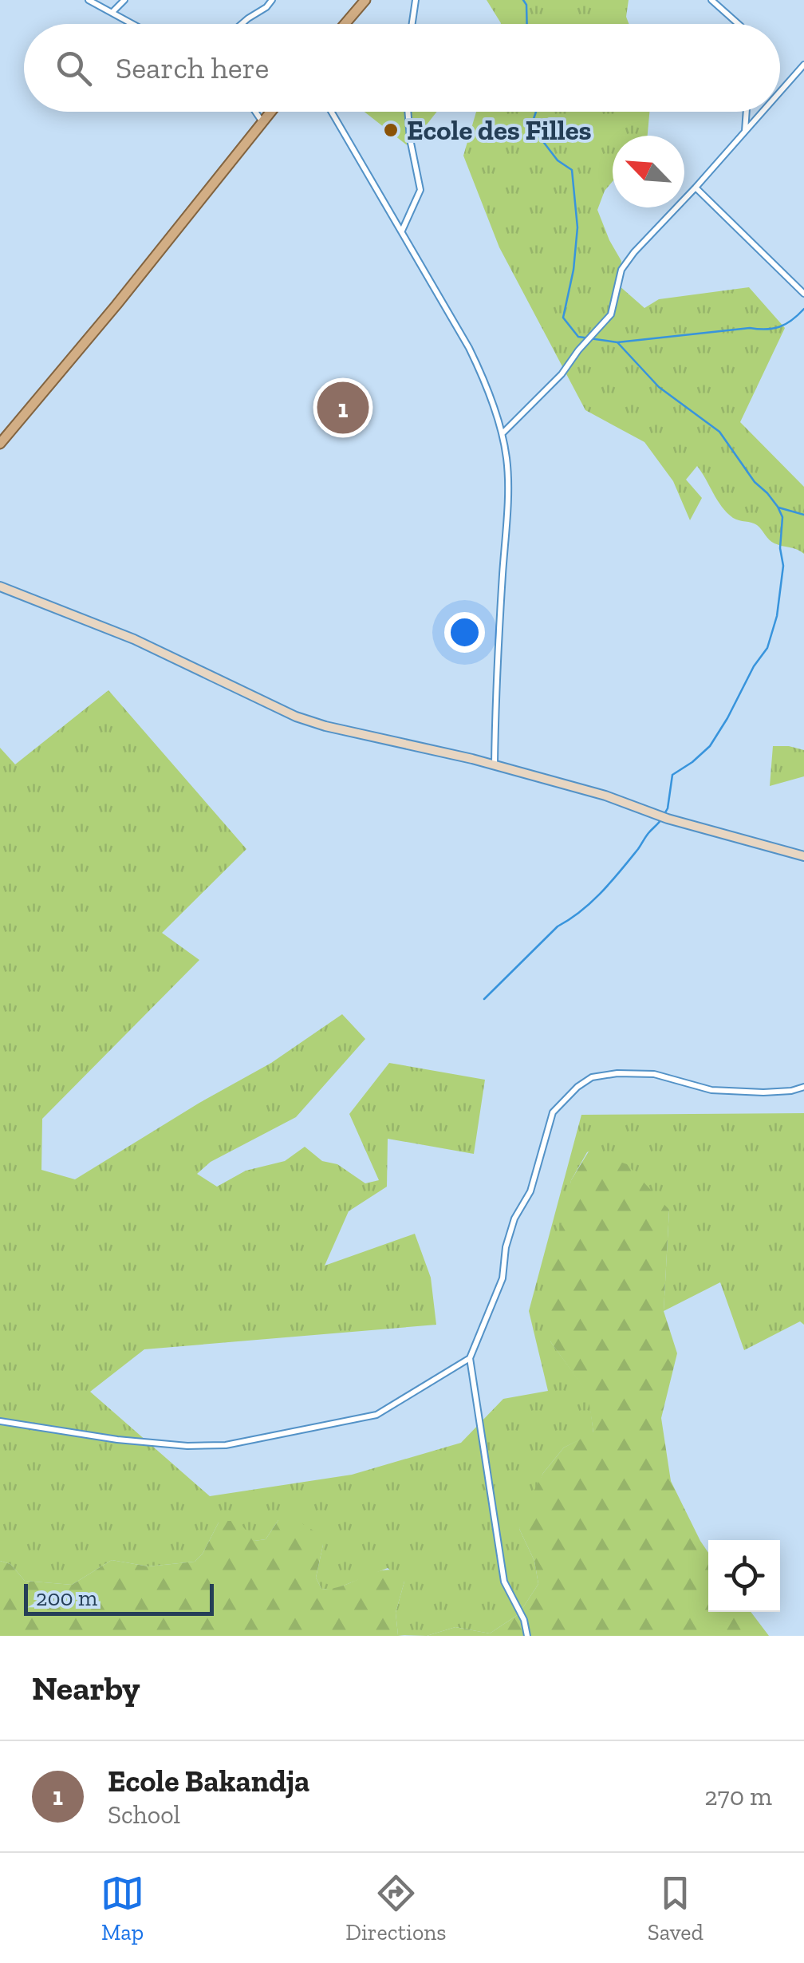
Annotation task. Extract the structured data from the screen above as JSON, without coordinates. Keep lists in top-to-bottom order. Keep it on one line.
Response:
{"places":["Ecole des Filles"],"scale_bar":"200 m","north":"top left","page":{"search":"Search here","pins":"1","scale":"200 m","heading":"Nearby","list":[{"mark":"1","name":"Ecole Bakandja","note":"School","value":"270 m"}],"nav":["Map","Directions","Saved"]}}
